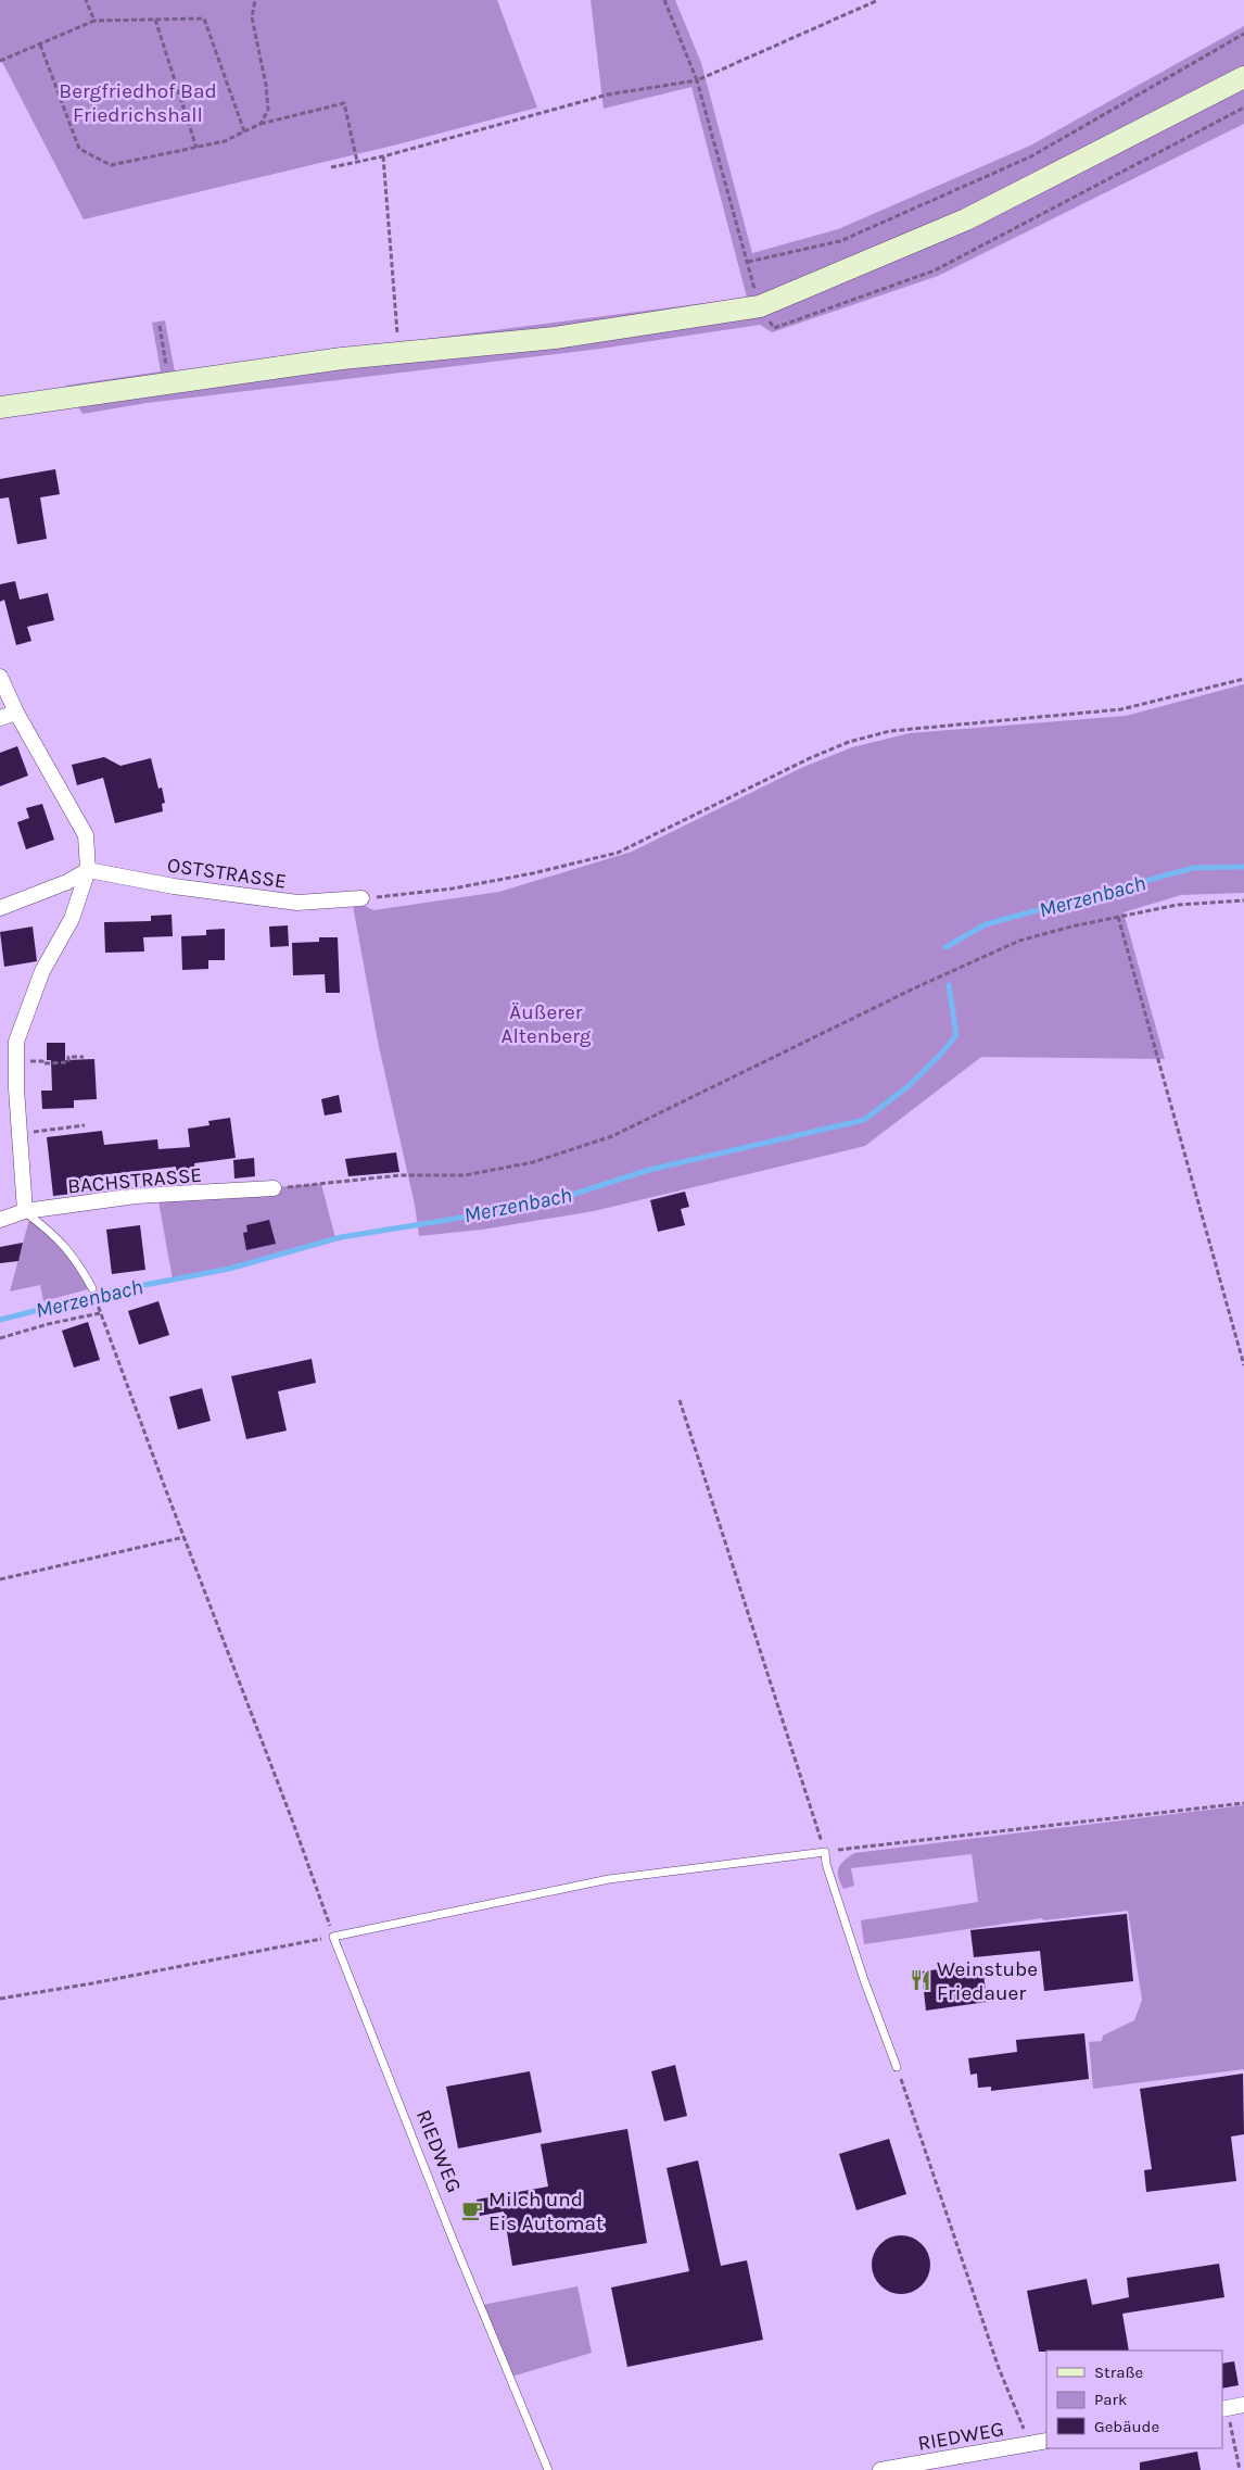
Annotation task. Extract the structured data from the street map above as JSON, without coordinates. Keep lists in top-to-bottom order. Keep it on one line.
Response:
{"streets":{"street":["OSTSTRASSE","BACHSTRASSE","RIEDWEG"]},"water":["Merzenbach"],"parks":["Bergfriedhof Bad Friedrichshall","Äußerer Altenberg"],"places":{"restaurant":["Weinstube Friedauer"],"cafe":["Milch und Eis Automat"]},"legend":["Straße","Park","Gebäude"]}
